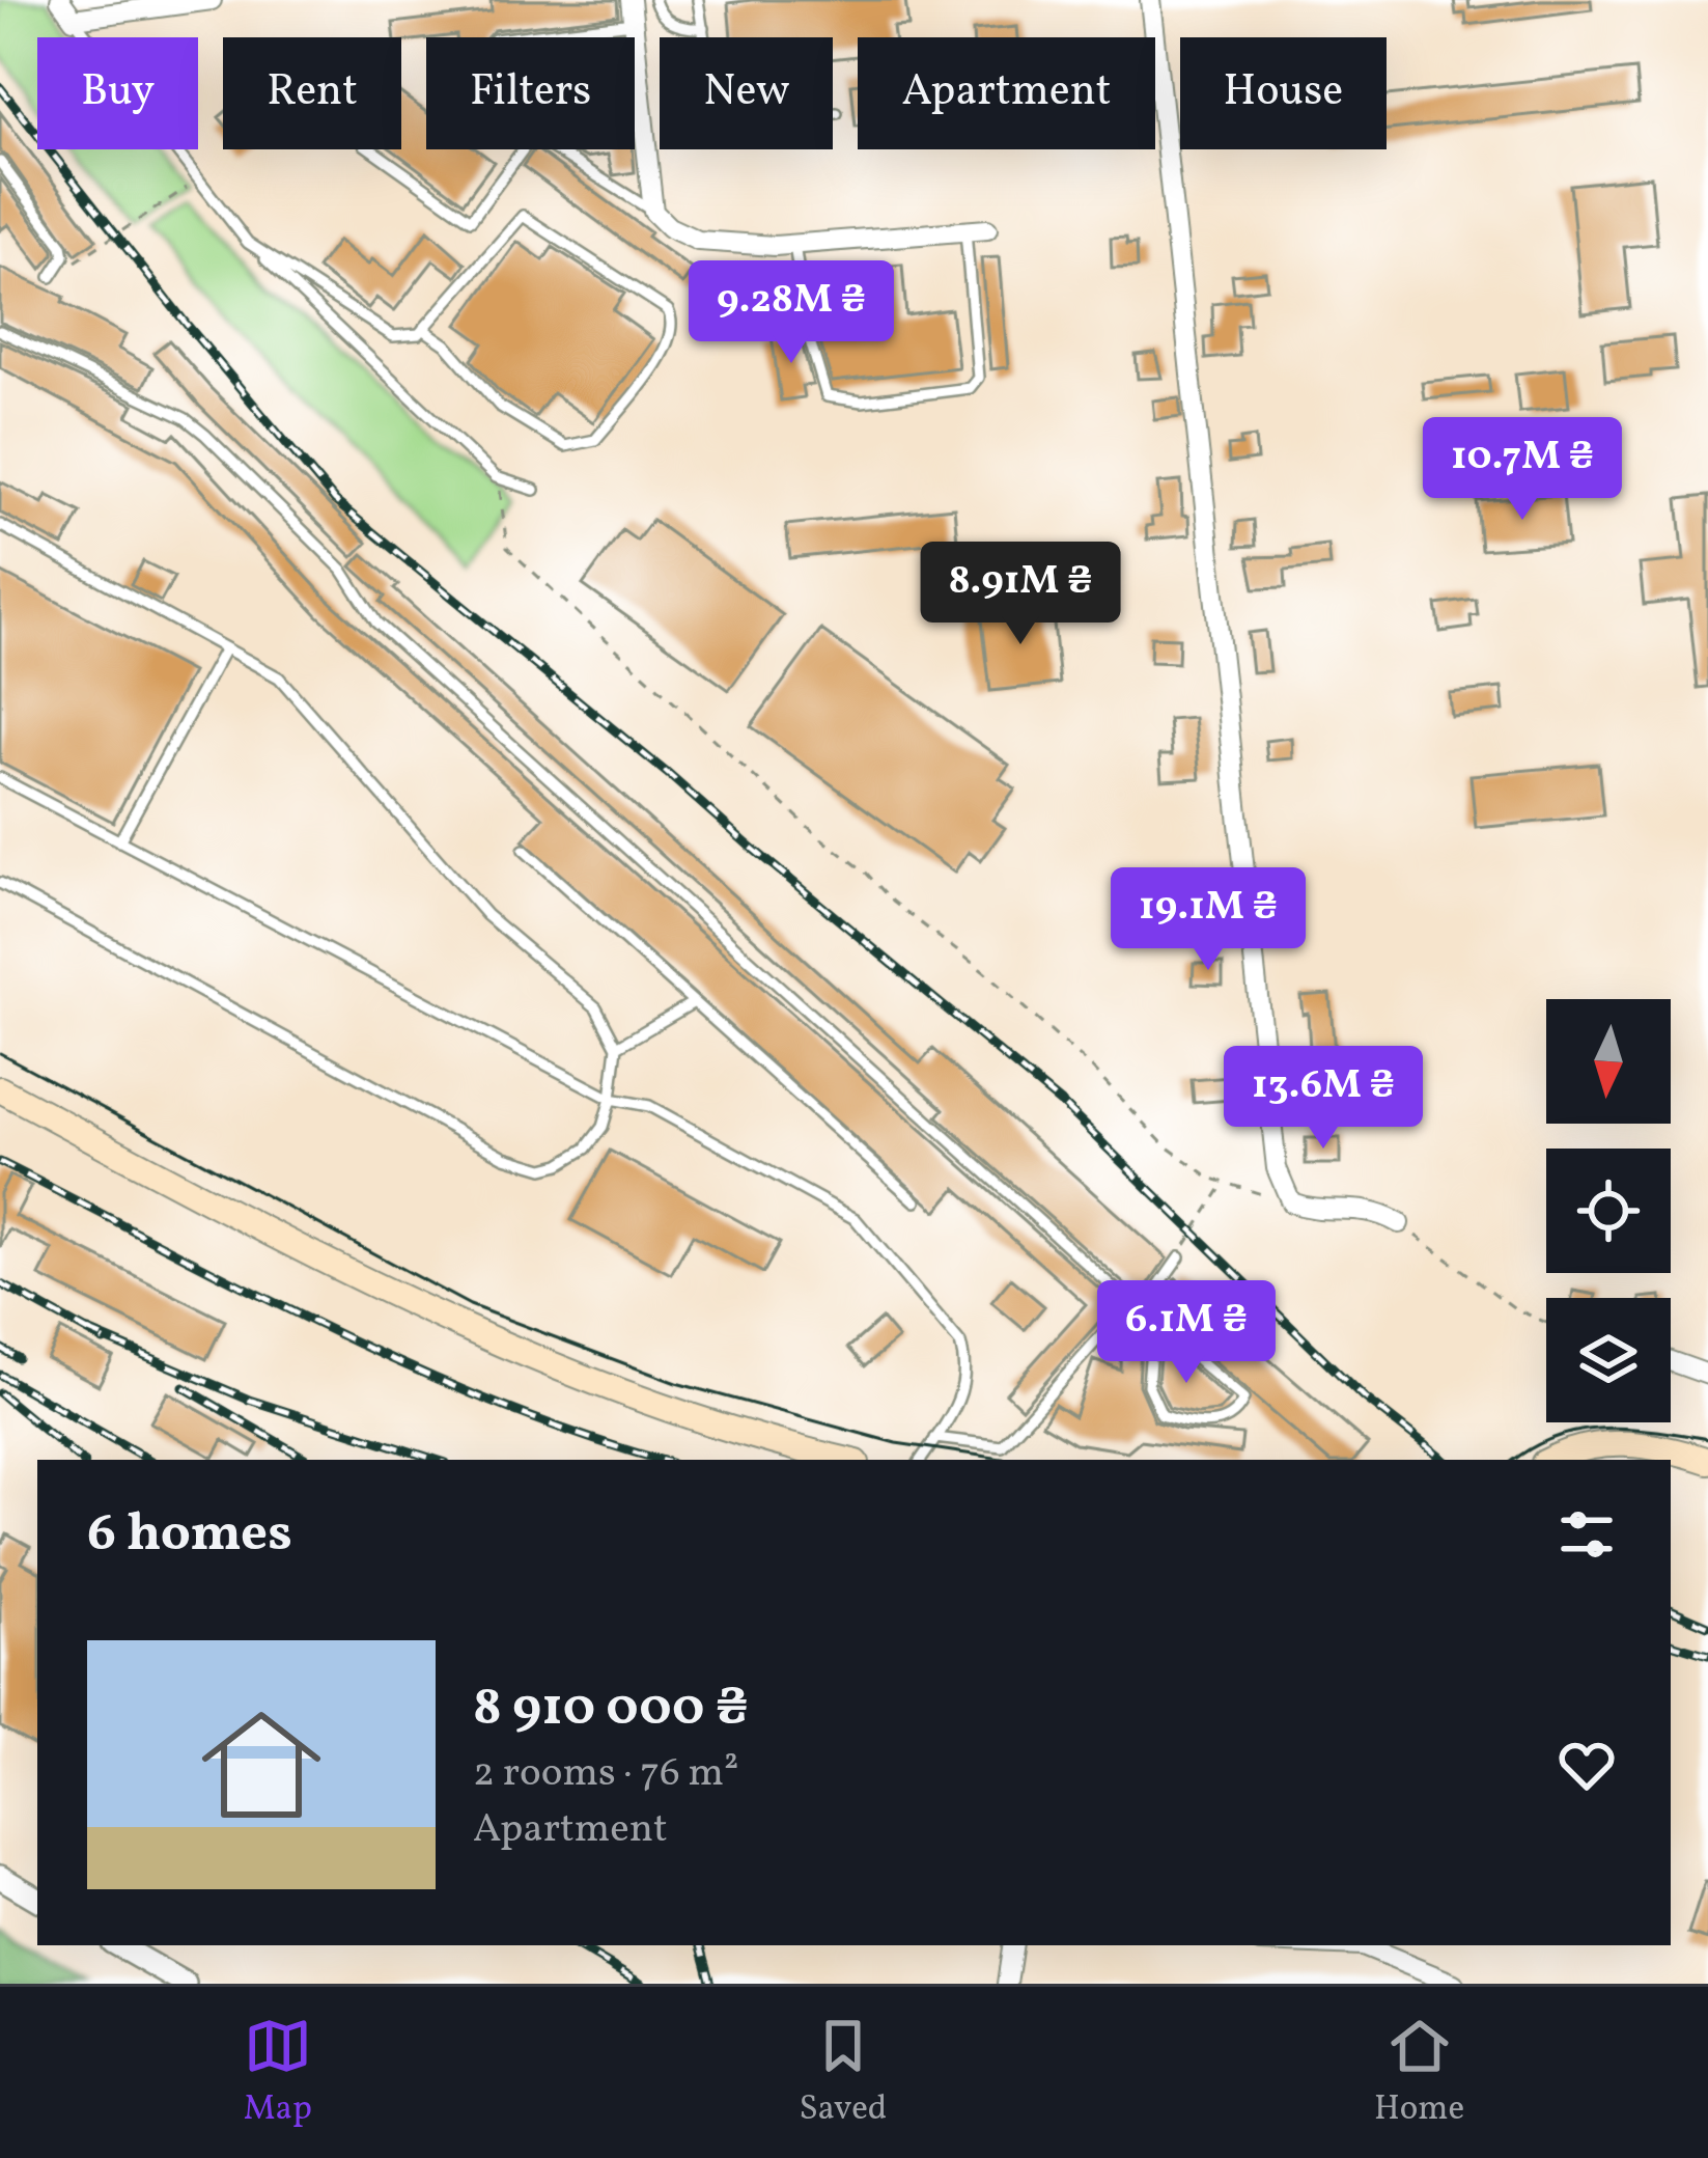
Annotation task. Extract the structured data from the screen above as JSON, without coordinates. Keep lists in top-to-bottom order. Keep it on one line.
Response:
{"north":"bottom","page":{"chip":["Buy","Rent","Filters","New","Apartment","House"],"price":["9.28M ₴","10.7M ₴","8.91M ₴","19.1M ₴","13.6M ₴","6.1M ₴"],"heading":"6 homes","list":[{"name":"8 910 000 ₴","note":"2 rooms · 76 m² · Apartment"}],"tabs":["Map","Saved","Home"]}}
